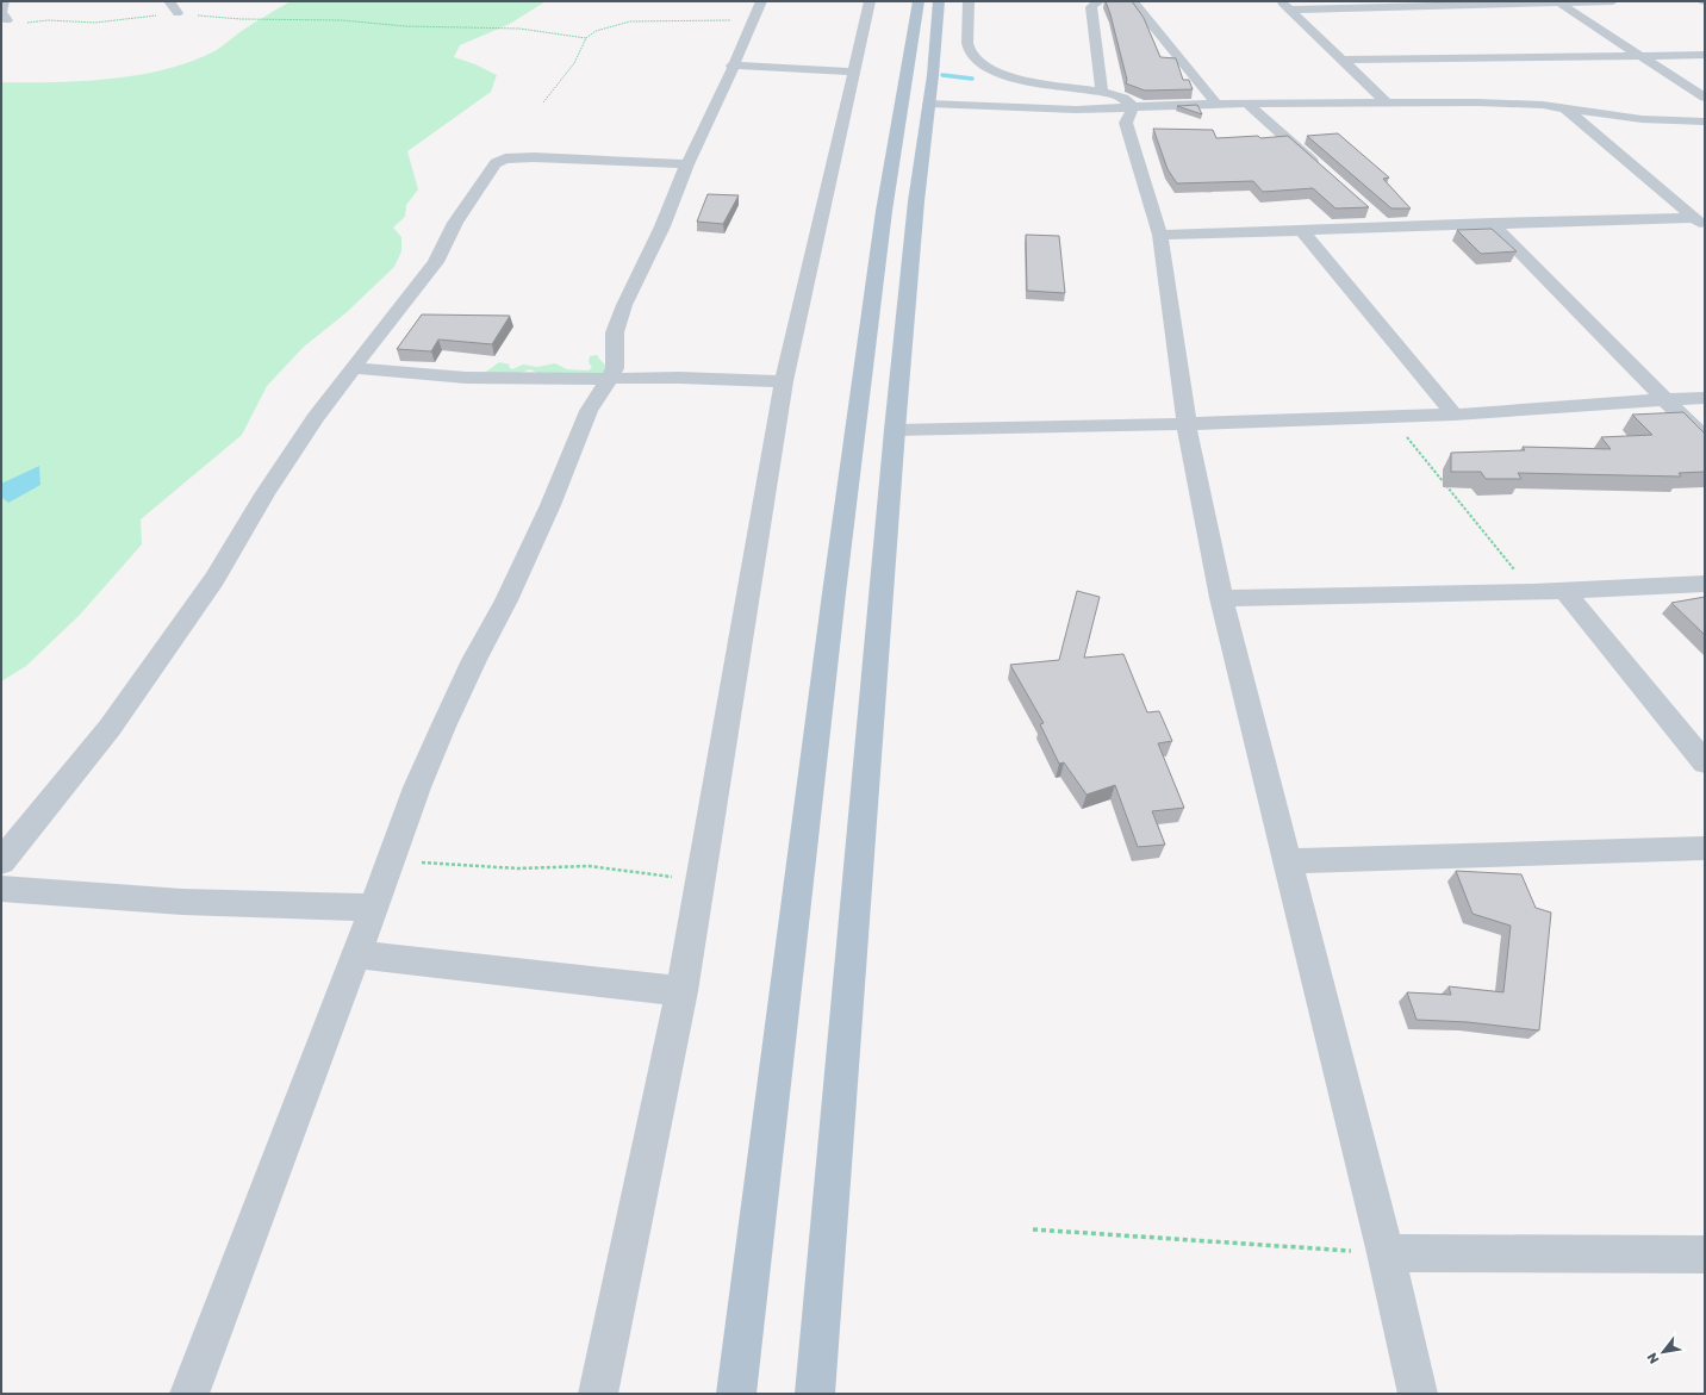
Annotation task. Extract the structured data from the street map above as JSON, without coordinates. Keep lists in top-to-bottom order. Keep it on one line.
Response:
{"north":"bottom left"}
